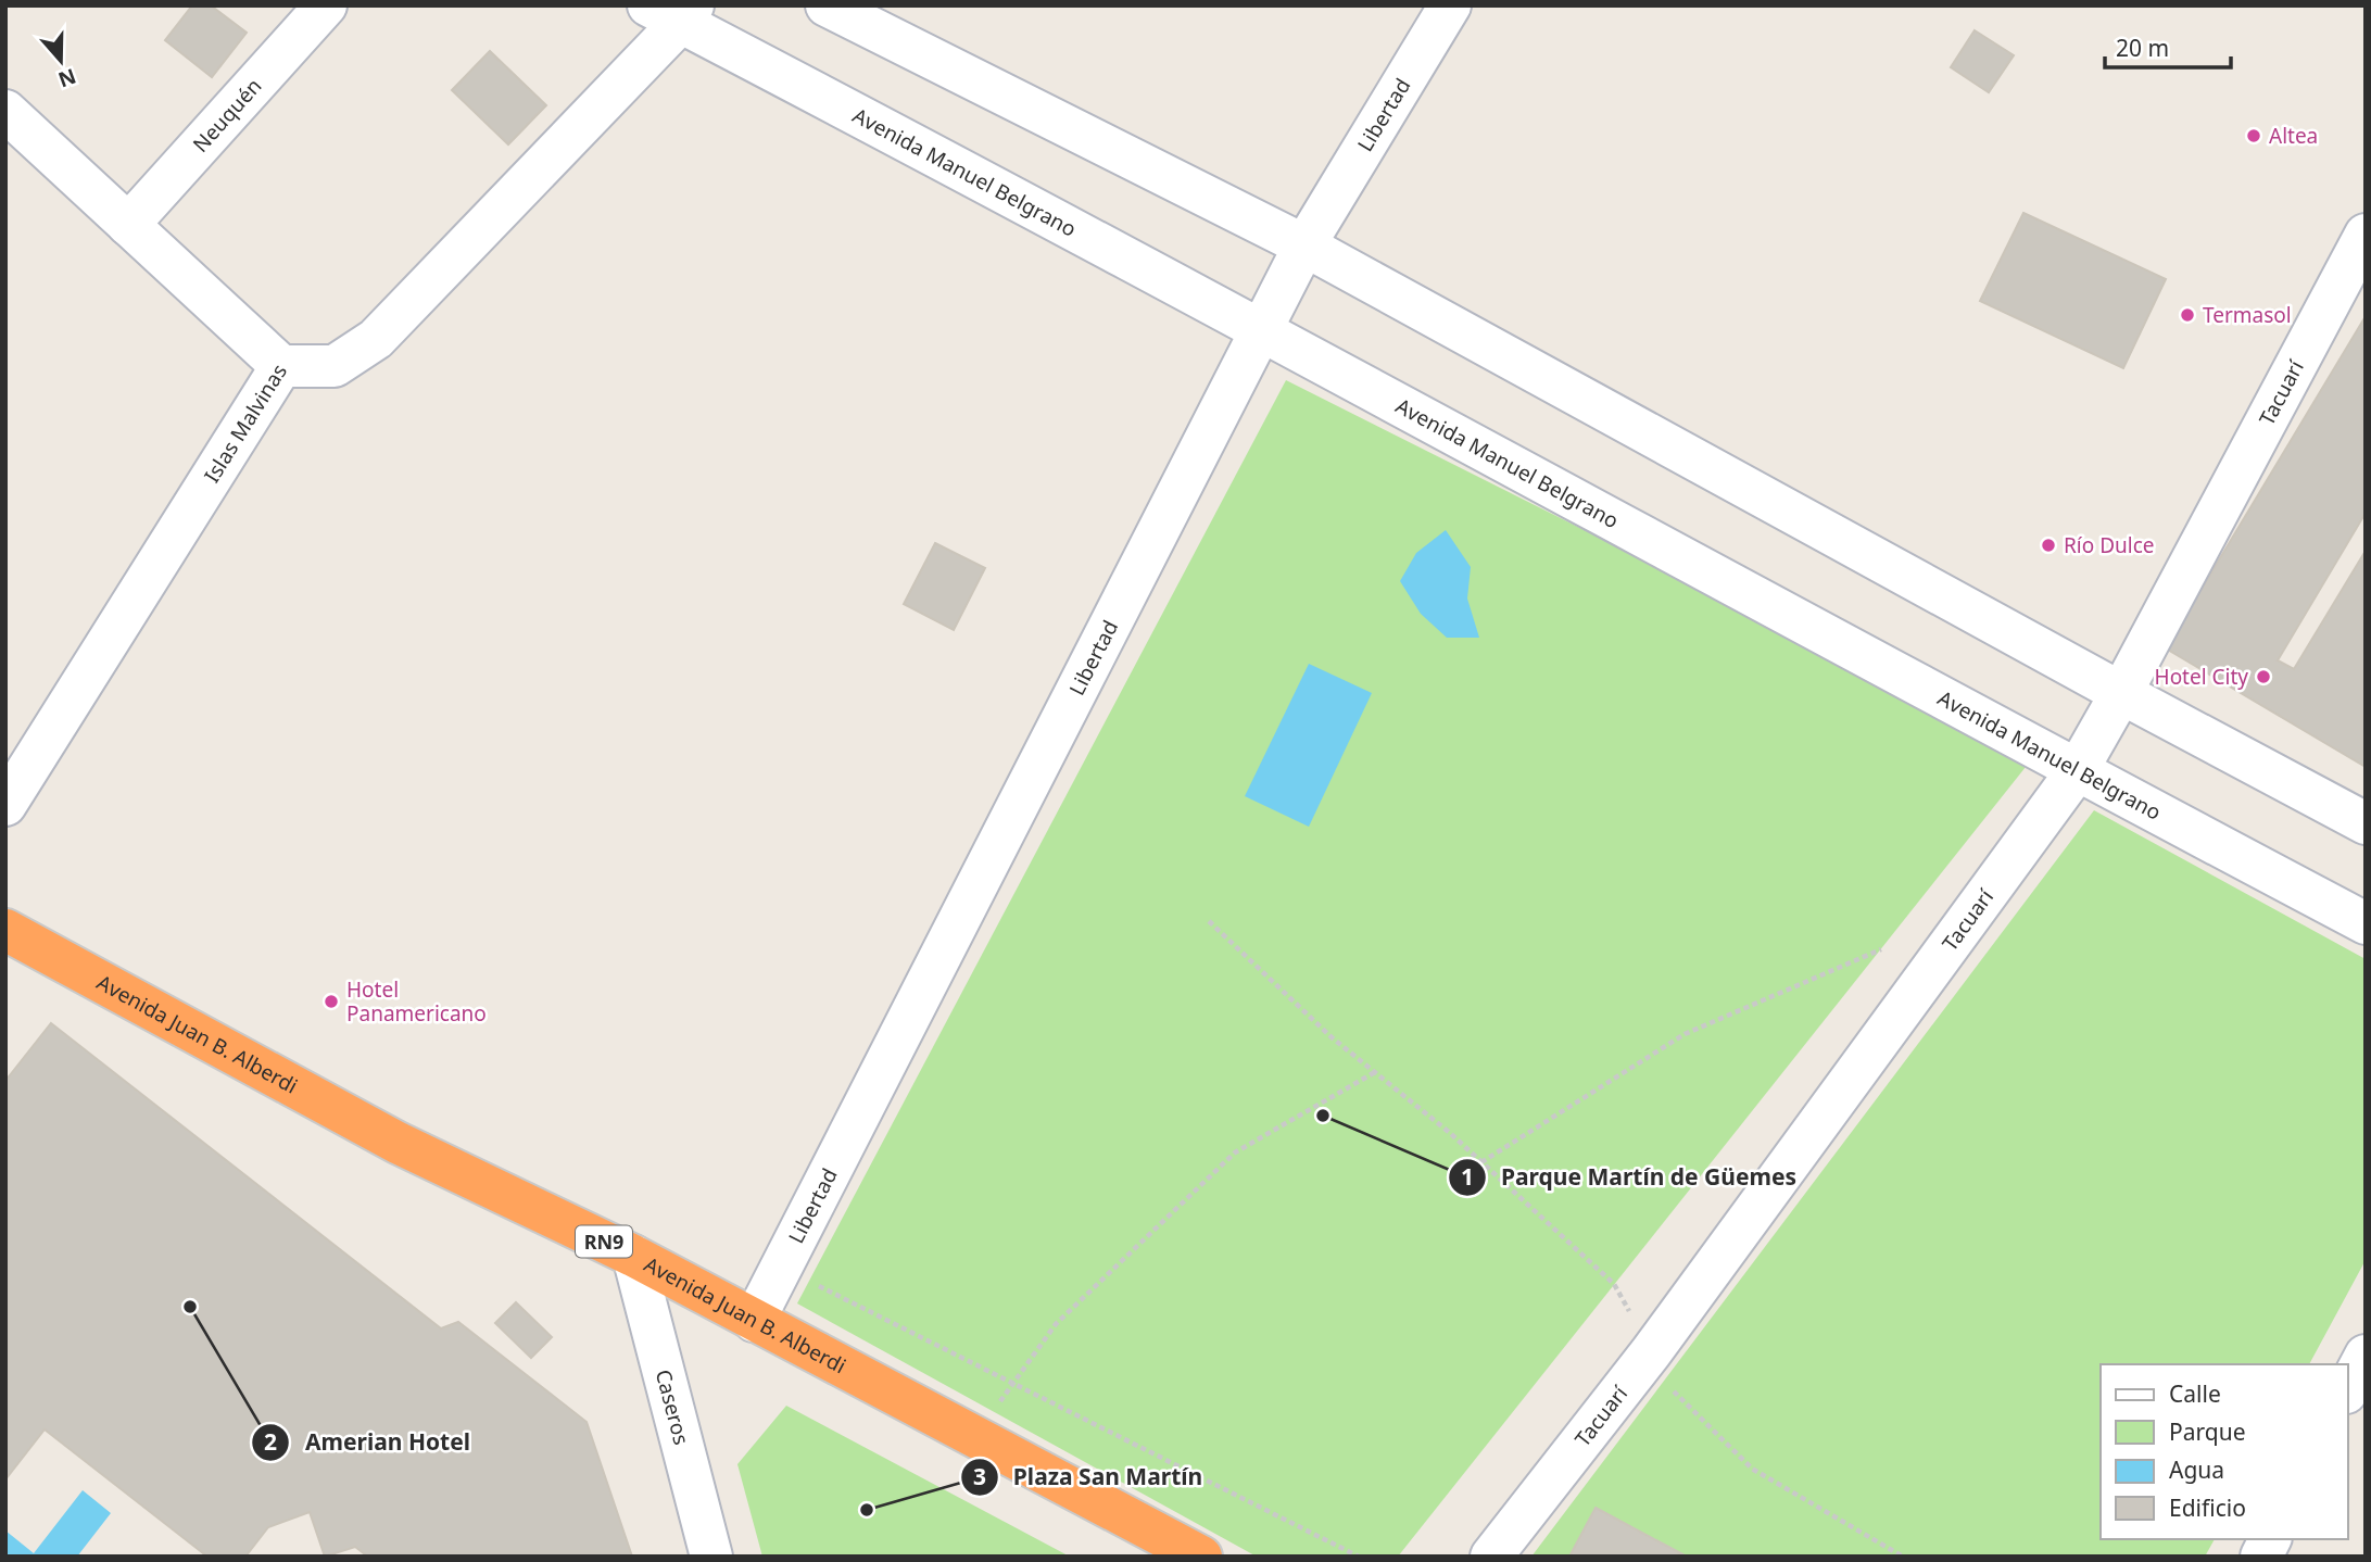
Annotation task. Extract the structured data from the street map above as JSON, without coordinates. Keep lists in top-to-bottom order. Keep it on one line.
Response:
{"streets":{"highway":["Avenida Juan B. Alberdi","RN9"],"street":["Neuquén","Libertad","Avenida Manuel Belgrano","Tacuarí","Islas Malvinas","Caseros"]},"crossings":[["Libertad","Avenida Manuel Belgrano"],["Libertad","Avenida Juan B. Alberdi"],["Avenida Manuel Belgrano","Tacuarí"],["Avenida Manuel Belgrano","Islas Malvinas"],["Avenida Juan B. Alberdi","Caseros"]],"places":["Altea","Termasol","Río Dulce","Hotel City","Hotel Panamericano","Parque Martín de Güemes","Amerian Hotel","Plaza San Martín"],"legend":["Calle","Parque","Agua","Edificio"],"scale_bar":"20 m","north":"bottom"}
